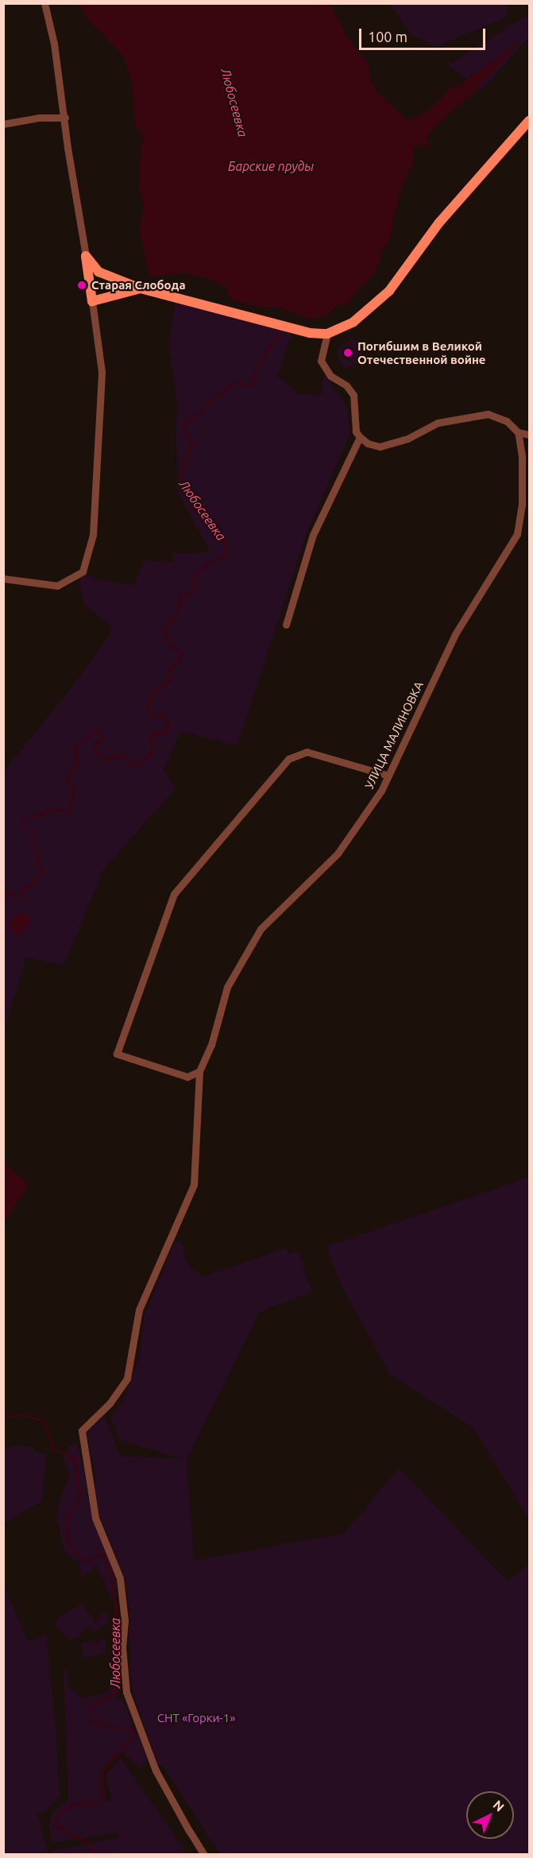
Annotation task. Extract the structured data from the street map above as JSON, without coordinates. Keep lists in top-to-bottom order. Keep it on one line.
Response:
{"streets":{"street":["УЛИЦА МАЛИНОВКА"]},"water":["Любосеевка","Барские пруды"],"parks":["СНТ «Горки-1»"],"places":["Старая Слобода","Погибшим в Великой Отечественной войне"],"scale_bar":"100 m","north":"top right"}
